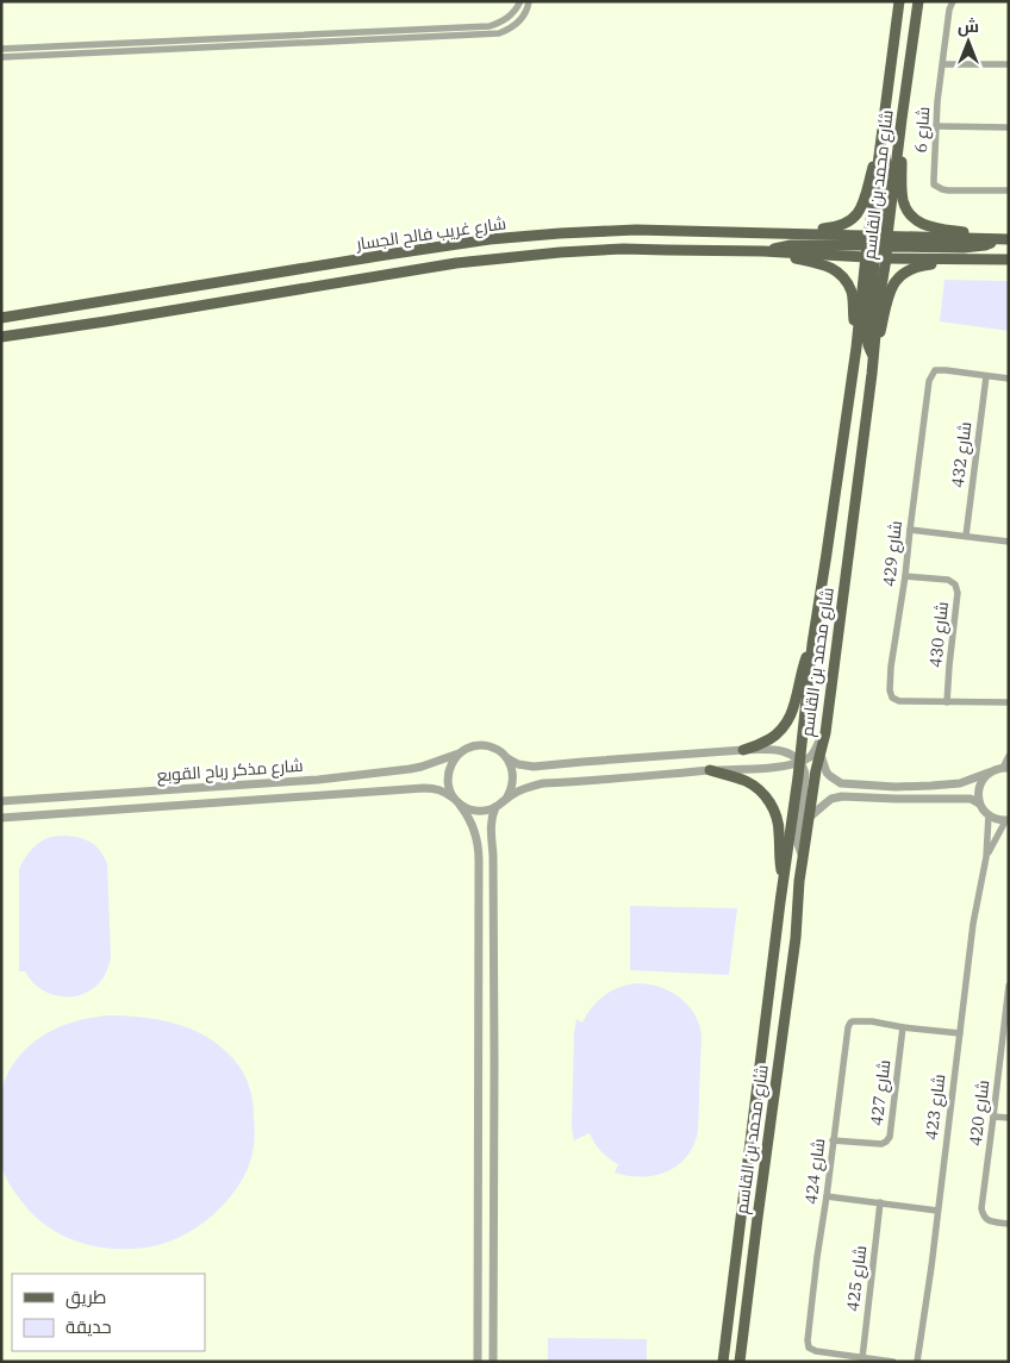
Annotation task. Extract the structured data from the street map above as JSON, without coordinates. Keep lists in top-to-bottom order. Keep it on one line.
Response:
{"streets":{"main road":["شارع محمد بن القاسم","شارع غريب فالح الجسار"],"street":["شارع 6","شارع 432","شارع 429","شارع 430","شارع مذكر رباح القوبع","شارع 427","شارع 423","شارع 420","شارع 424","شارع 425"]},"crossings":[["شارع محمد بن القاسم","شارع غريب فالح الجسار"],["شارع 432","شارع 429"],["شارع 429","شارع 430"],["شارع 427","شارع 424"],["شارع 423","شارع 424"],["شارع 424","شارع 425"]],"legend":["طريق","حديقة"],"north":"top"}
